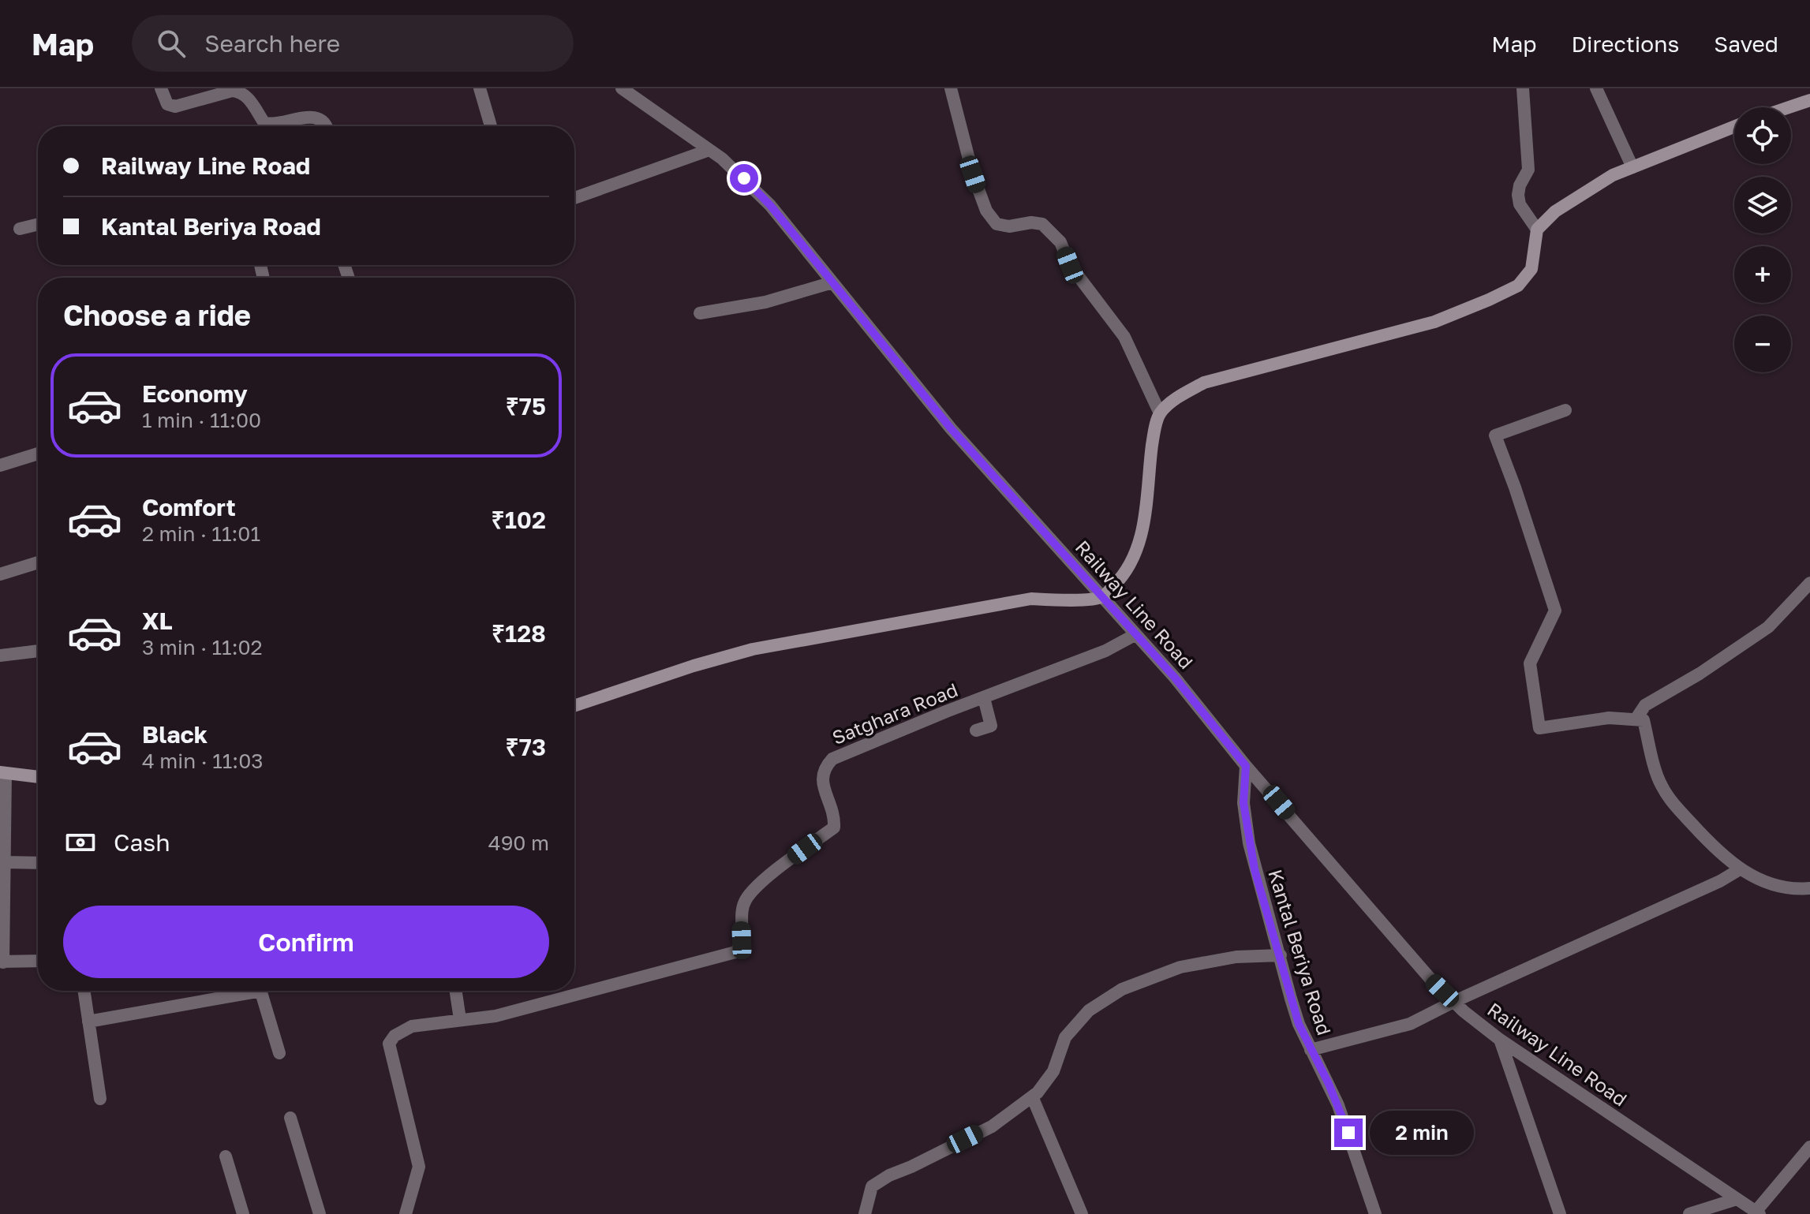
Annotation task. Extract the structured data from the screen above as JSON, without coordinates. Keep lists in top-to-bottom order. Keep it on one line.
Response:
{"streets":{"street":["Railway Line Road","Satghara Road","Kantal Beriya Road"]},"crossings":[["Railway Line Road","Satghara Road"],["Railway Line Road","Kantal Beriya Road"]],"page":{"header":"Map","search":"Search here","nav":["Map","Directions","Saved"],"map_buttons":["+","−"],"banner":["Railway Line Road","Kantal Beriya Road"],"heading":"Choose a ride","list":[{"name":"Economy","note":"1 min · 11:00","value":"₹75"},{"name":"Comfort","note":"2 min · 11:01","value":"₹102"},{"name":"XL","note":"3 min · 11:02","value":"₹128"},{"name":"Black","note":"4 min · 11:03","value":"₹73"}],"pay":["Cash","490 m"],"buttons":"Confirm","bubble":"2 min"}}
